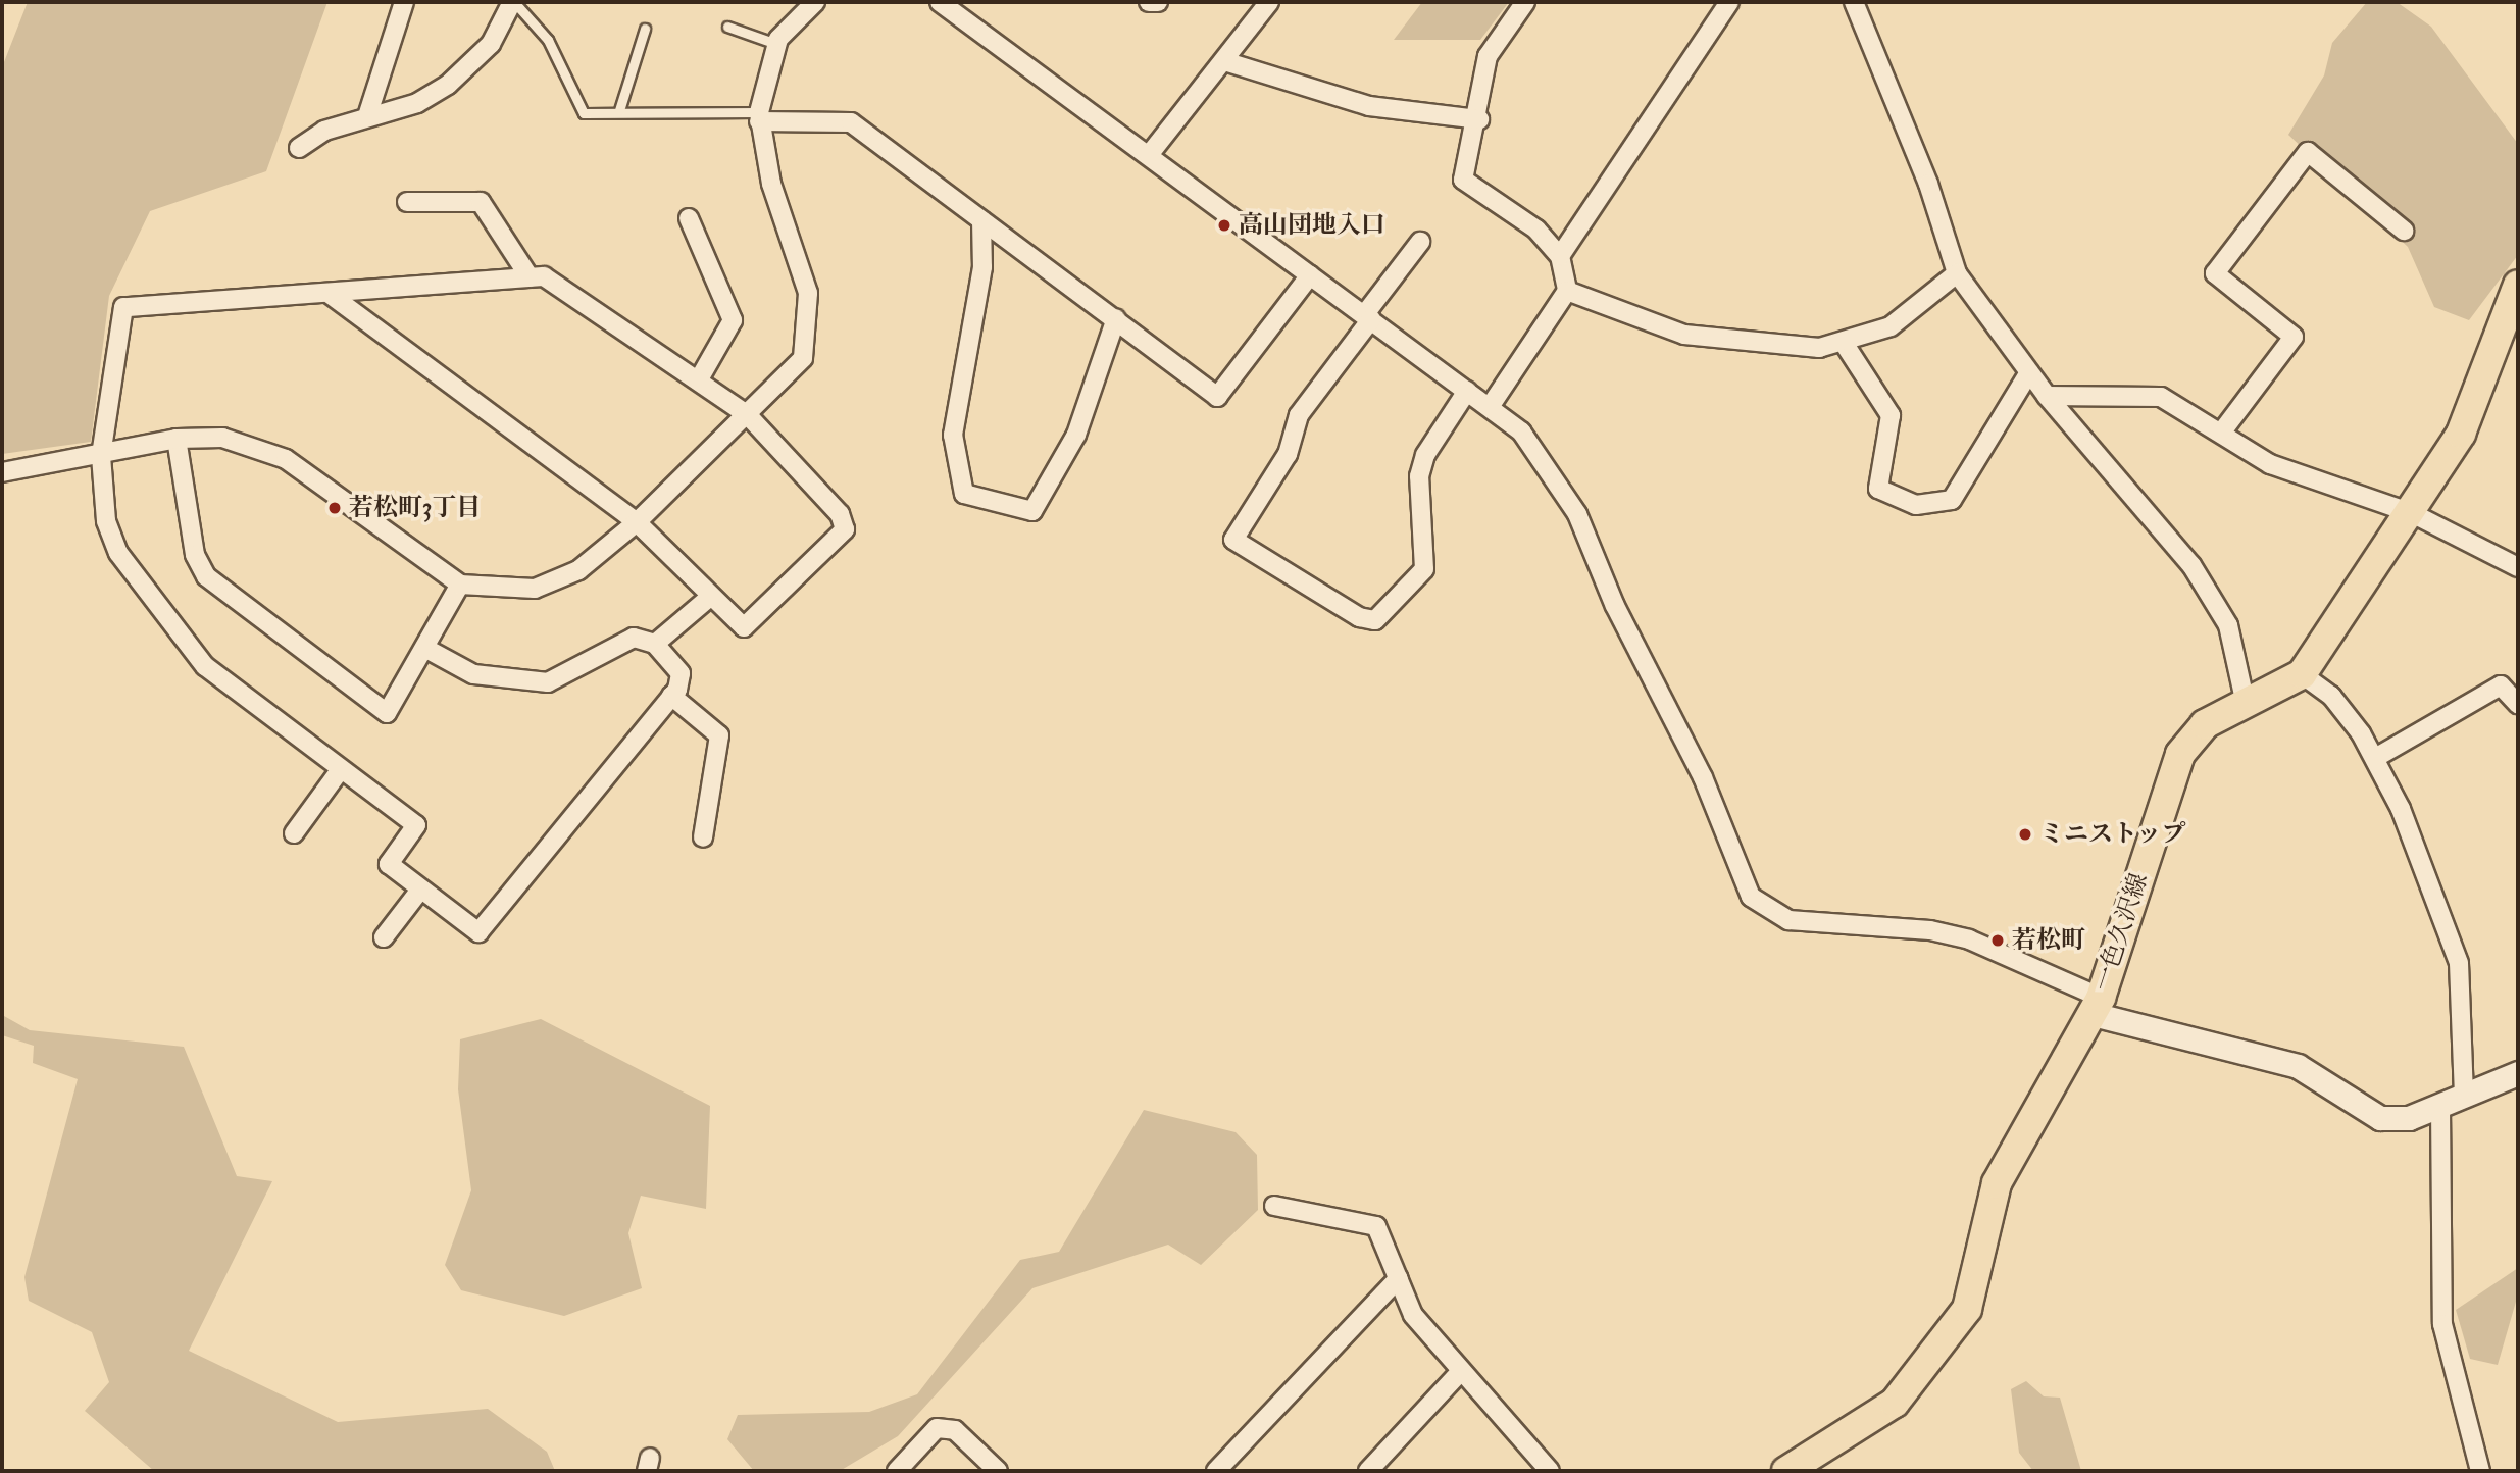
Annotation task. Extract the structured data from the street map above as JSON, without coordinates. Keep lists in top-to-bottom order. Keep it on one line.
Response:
{"streets":{"main road":["一色久沢線"]},"places":["高山団地入口","若松町3丁目","ミニストップ","若松町"]}
